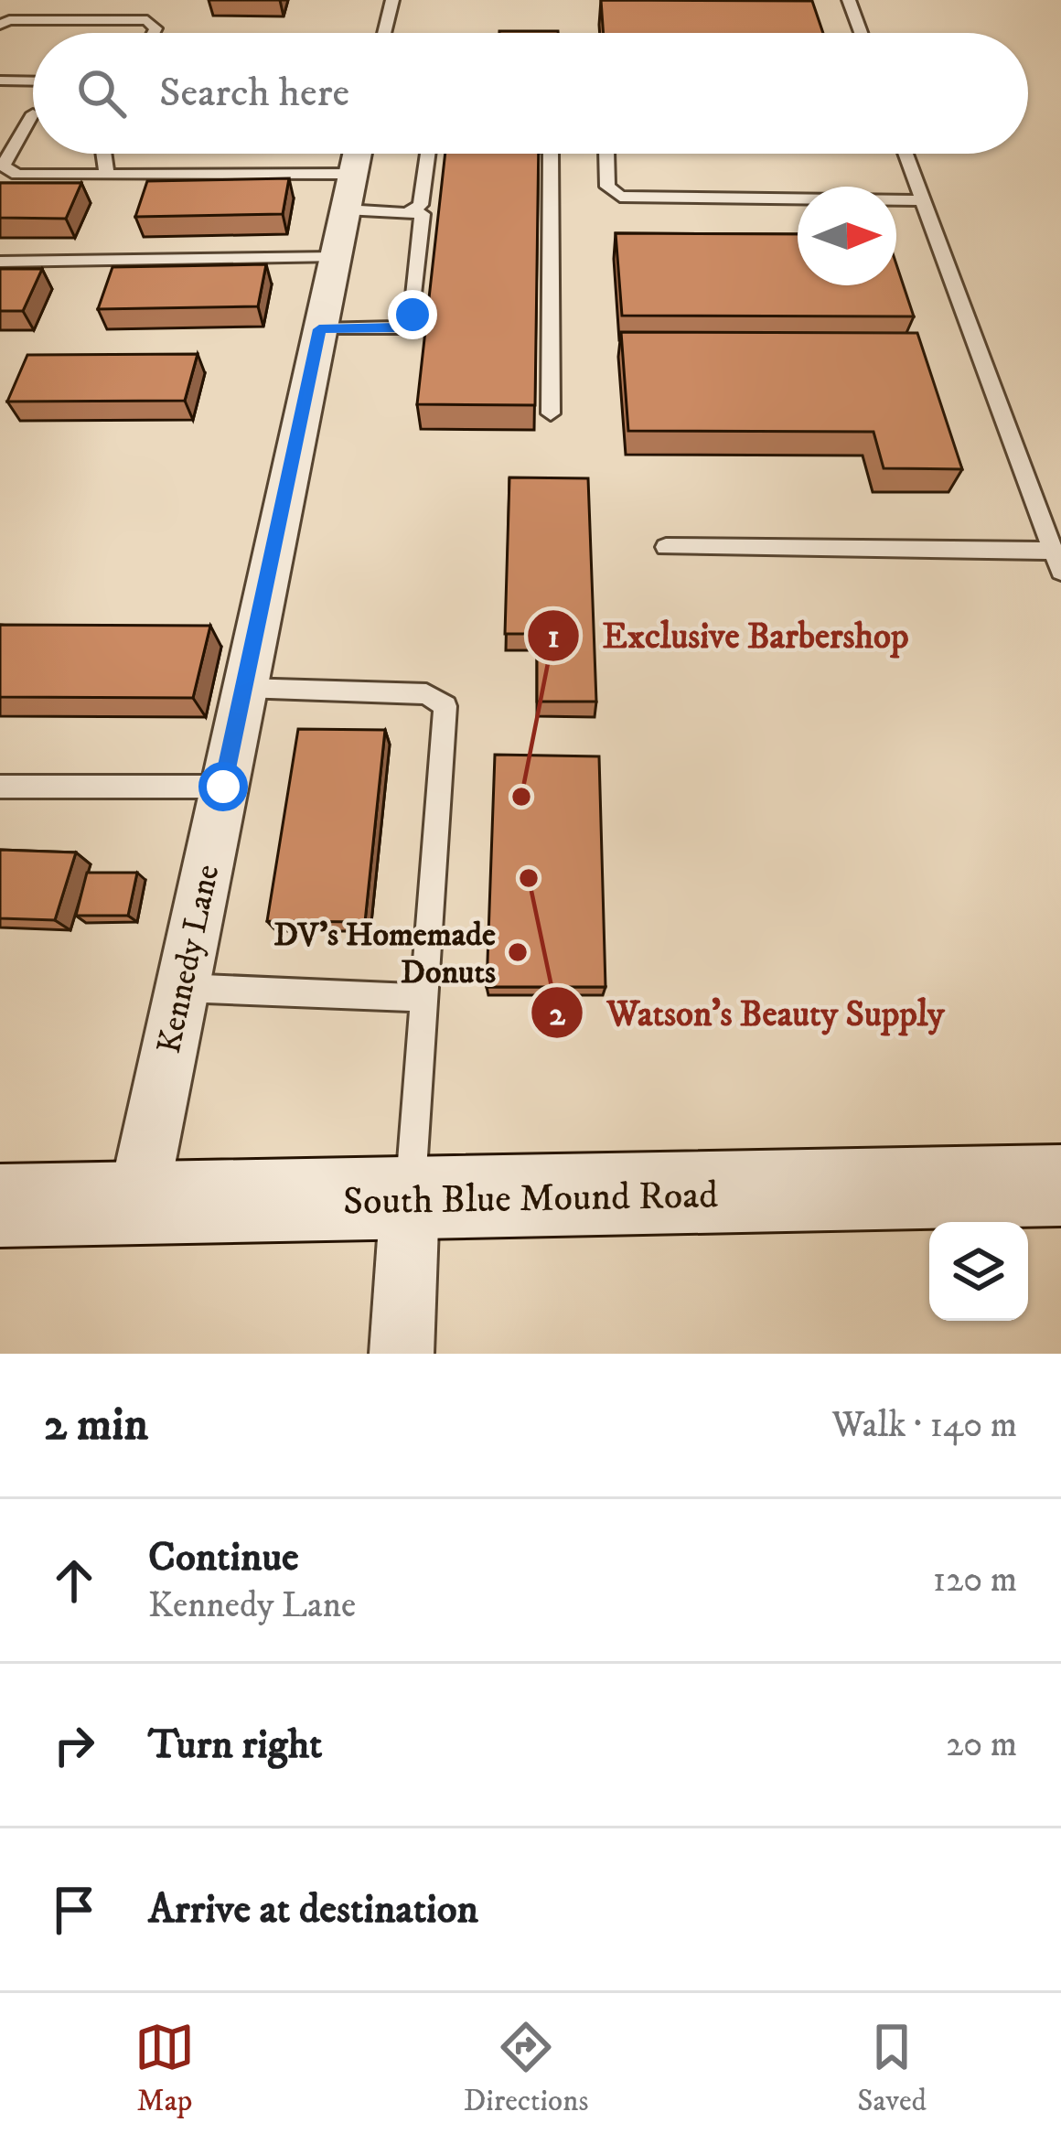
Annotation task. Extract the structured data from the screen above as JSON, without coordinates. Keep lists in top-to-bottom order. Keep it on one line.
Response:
{"streets":{"main road":["South Blue Mound Road"],"street":["Kennedy Lane"]},"crossings":[["Kennedy Lane","South Blue Mound Road"]],"places":["Exclusive Barbershop","Watson's Beauty Supply","DV's Homemade Donuts"],"north":"right","page":{"search":"Search here","heading":["2 min","Walk · 140 m"],"list":[["Continue","Kennedy Lane","120 m"],["Turn right","20 m"],"Arrive at destination"],"nav":["Map","Directions","Saved"]}}
